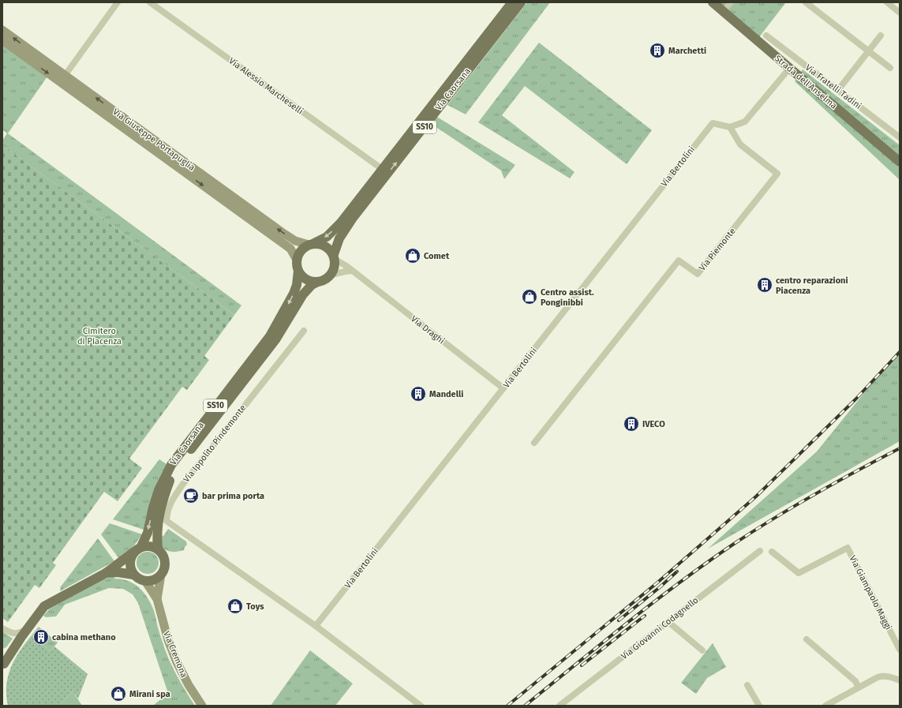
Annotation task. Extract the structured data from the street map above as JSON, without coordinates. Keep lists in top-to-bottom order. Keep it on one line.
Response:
{"streets":{"main road":["Strada dell'Anselma","Via Caorsana","SS10","Via Giuseppe Portapuglia","Via Cremona"],"street":["Via Alessio Marcheselli","Via Fratelli Tadini","Via Bertolini","Via Piemonte","Via Draghi","Via Ippolito Pindemonte","Via Giampaolo Maggi","Via Giovanni Codagnello"]},"crossings":[["Via Alessio Marcheselli","Via Caorsana"],["Via Caorsana","SS10"],["Via Caorsana","Via Giuseppe Portapuglia"],["Via Caorsana","Via Draghi"],["SS10","Via Giuseppe Portapuglia"],["SS10","Via Draghi"],["SS10","Via Cremona"],["Via Giuseppe Portapuglia","Via Draghi"],["Via Bertolini","Via Piemonte"],["Via Bertolini","Via Draghi"],["Via Bertolini","Via Ippolito Pindemonte"]],"parks":["Cimitero di Piacenza"],"places":{"building":["Marchetti","centro reparazioni Piacenza","Mandelli","IVECO","cabina methano"],"shop":["Comet","Centro assist. Ponginibbi","Toys","Mirani spa"],"cafe":["bar prima porta"]}}
